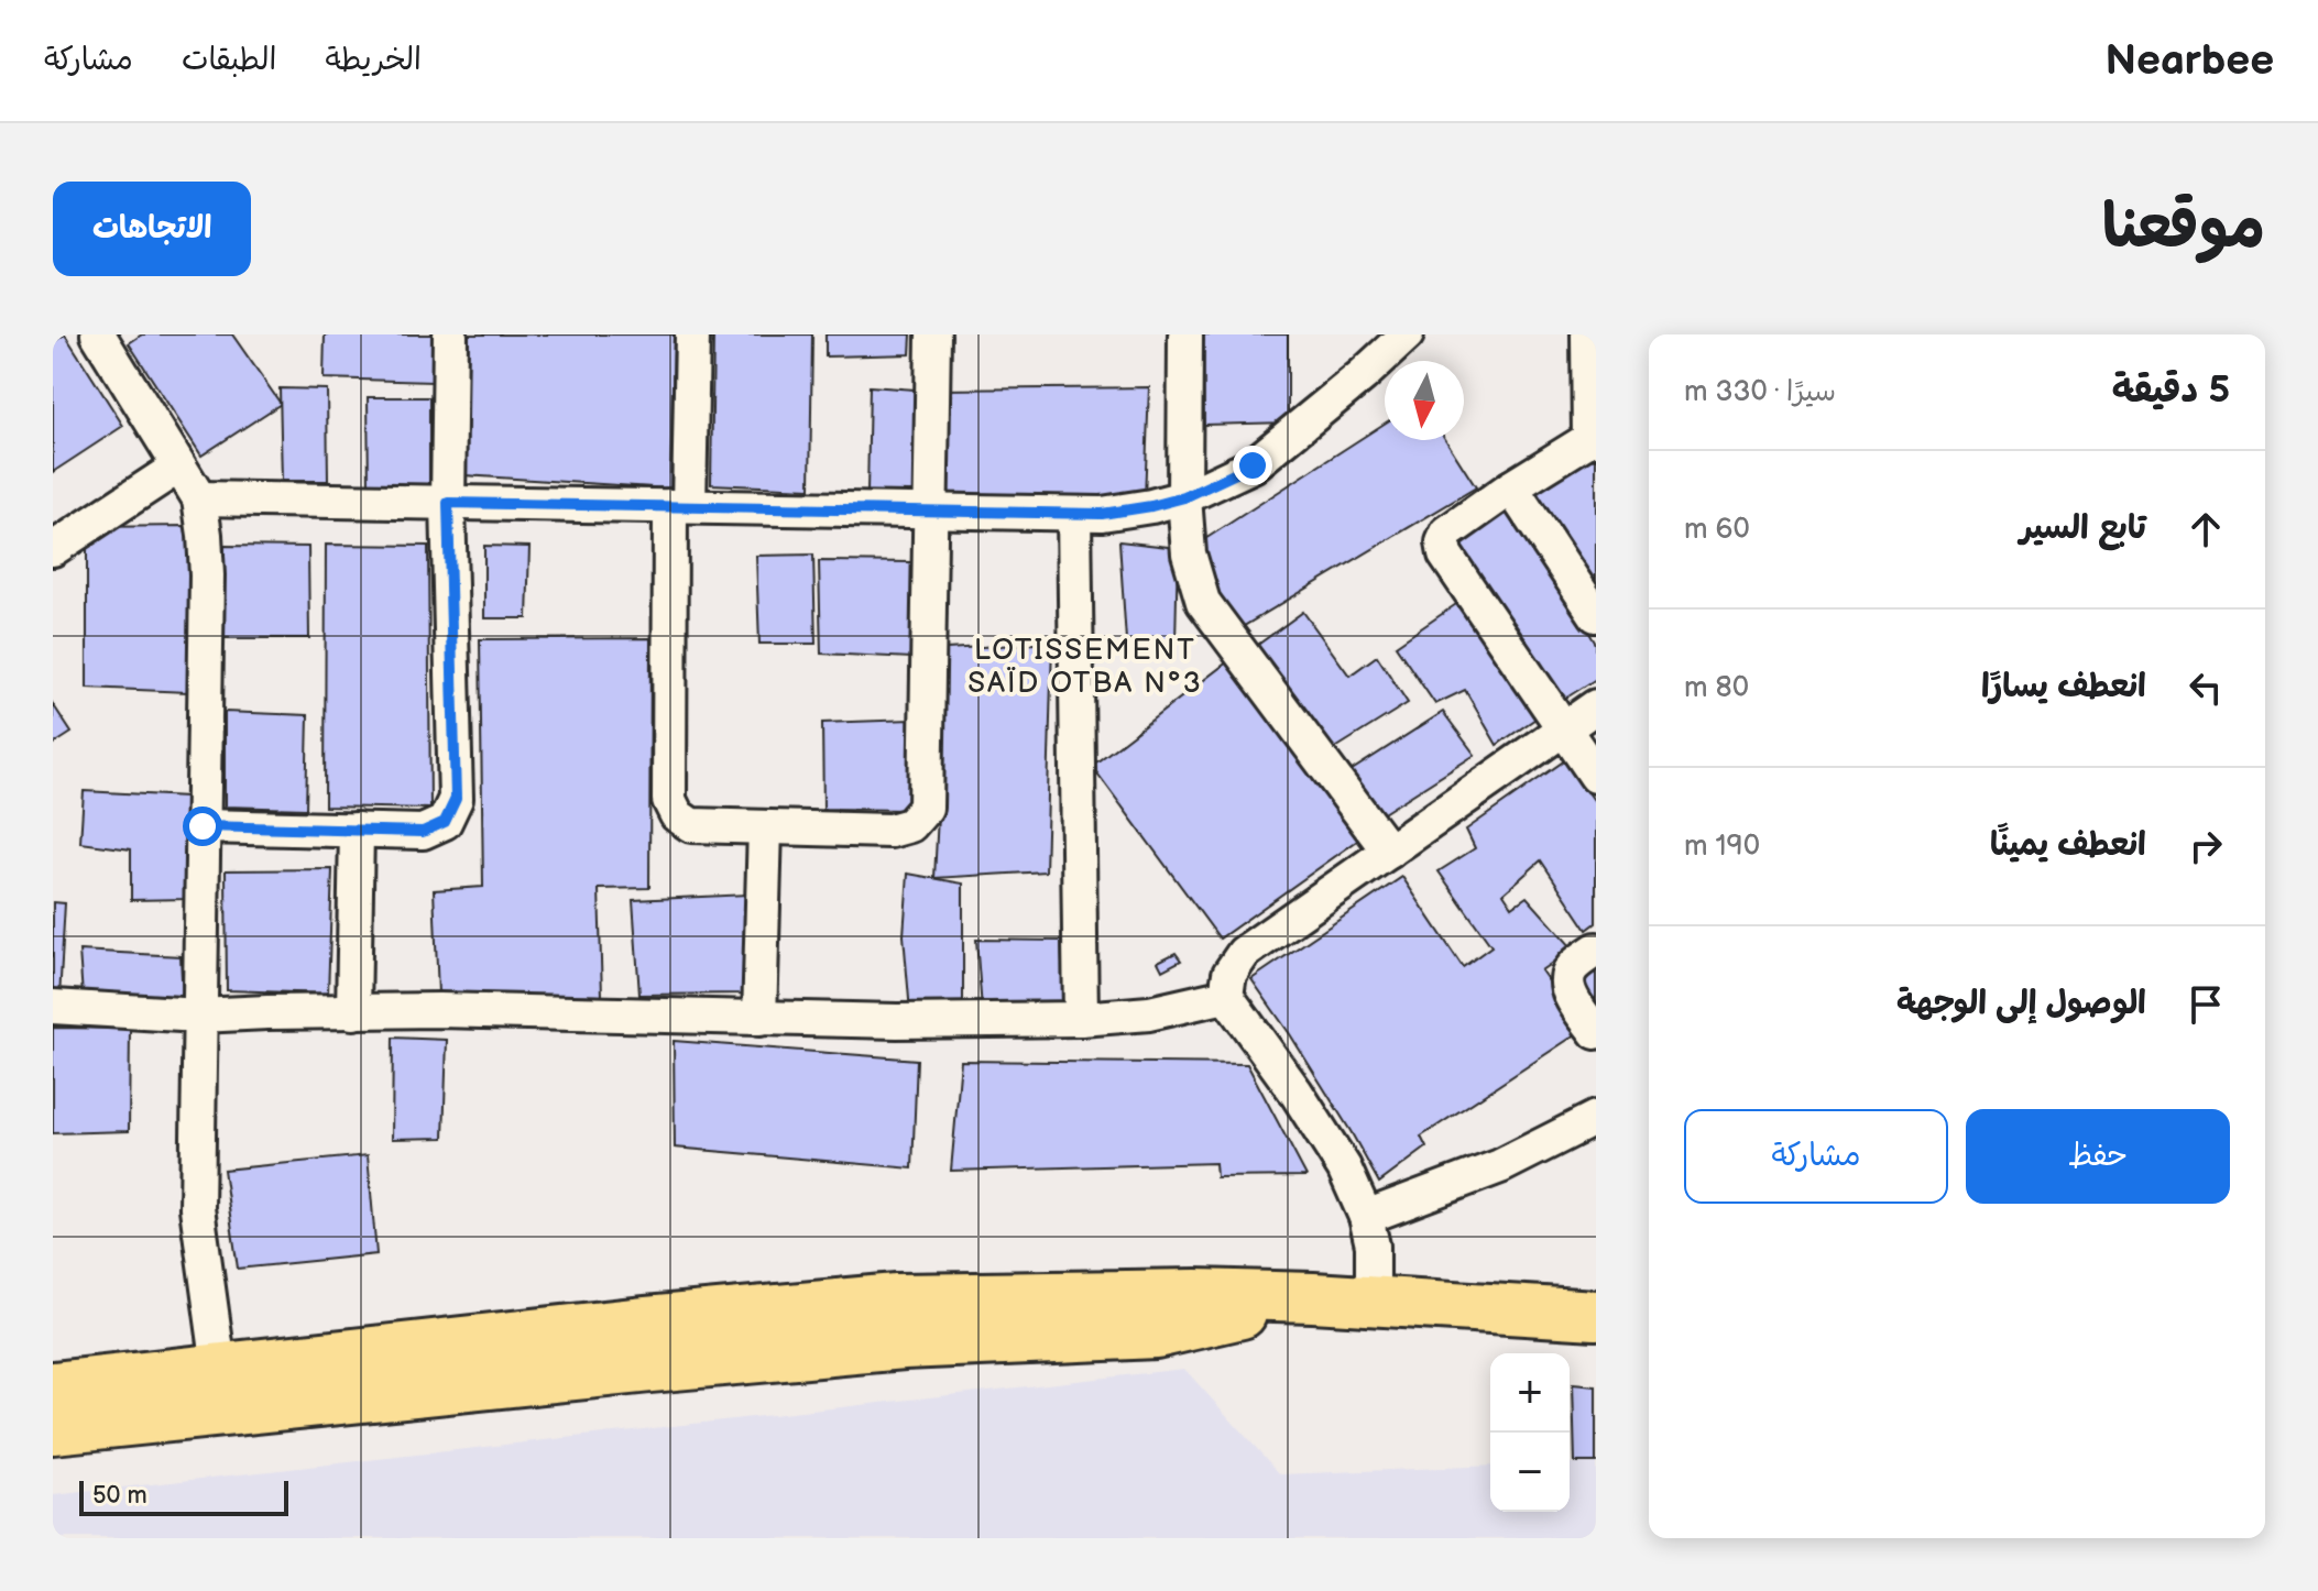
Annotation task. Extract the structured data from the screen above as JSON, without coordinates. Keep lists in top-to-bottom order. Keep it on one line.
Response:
{"districts":["LOTISSEMENT SAÏD OTBA N°3"],"scale_bar":"50 m","north":"bottom","page":{"header":"Nearbee","nav":["الخريطة","الطبقات","مشاركة"],"title":"موقعنا","buttons":["الاتجاهات",["حفظ","مشاركة"]],"heading":["5 دقيقة","سيرًا · 330 m"],"list":[["تابع السير","60 m"],["انعطف يسارًا","80 m"],["انعطف يمينًا","190 m"],"الوصول إلى الوجهة"],"map_buttons":["+","−"],"scale":"50 m"}}
